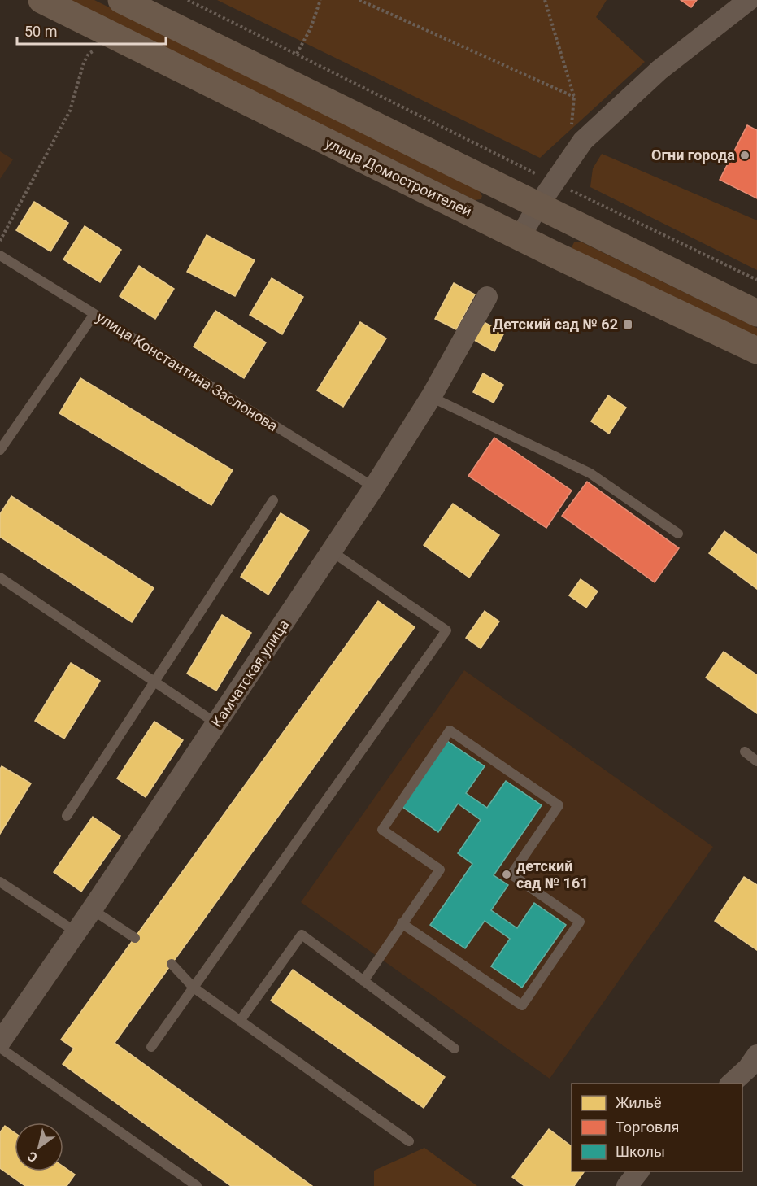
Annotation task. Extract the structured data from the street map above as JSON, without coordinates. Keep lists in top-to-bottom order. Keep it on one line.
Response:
{"streets":{"main road":["улица Домостроителей"],"street":["Камчатская улица"],"lane":["улица Константина Заслонова"]},"crossings":[["улица Константина Заслонова","Камчатская улица"]],"places":{"other":["Огни города","детский сад № 161"],"transit":["Детский сад № 62"]},"legend":["Жильё","Торговля","Школы"],"scale_bar":"50 m","north":"bottom left"}
